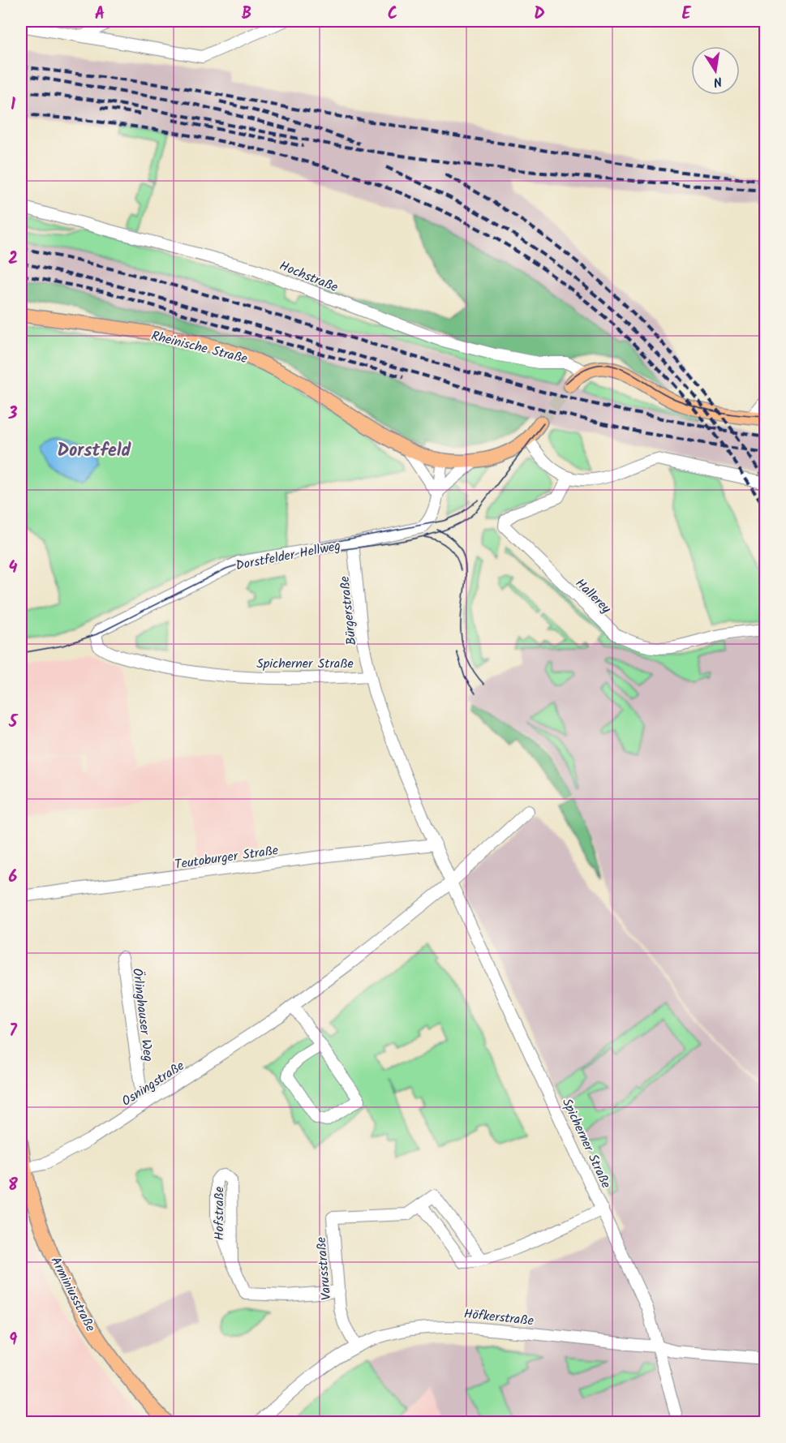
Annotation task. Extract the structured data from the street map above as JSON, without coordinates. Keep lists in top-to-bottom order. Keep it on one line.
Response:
{"streets":{"main road":["Rheinische Straße","Arminiusstraße"],"street":["Hochstraße","Dorstfelder Hellweg","Hallerey","Bürgerstraße","Spicherner Straße","Teutoburger Straße","Örlinghauser Weg","Osningstraße","Hofstraße","Varusstraße","Höfkerstraße"]},"crossings":[["Rheinische Straße","Dorstfelder Hellweg"],["Dorstfelder Hellweg","Bürgerstraße"],["Dorstfelder Hellweg","Spicherner Straße"],["Bürgerstraße","Spicherner Straße"],["Spicherner Straße","Teutoburger Straße"],["Spicherner Straße","Osningstraße"],["Spicherner Straße","Höfkerstraße"],["Örlinghauser Weg","Osningstraße"],["Osningstraße","Arminiusstraße"],["Hofstraße","Varusstraße"],["Varusstraße","Höfkerstraße"]],"districts":["Dorstfeld"],"north":"bottom","grid":{"columns":["A","B","C","D","E"],"rows":["1","2","3","4","5","6","7","8","9"]}}
